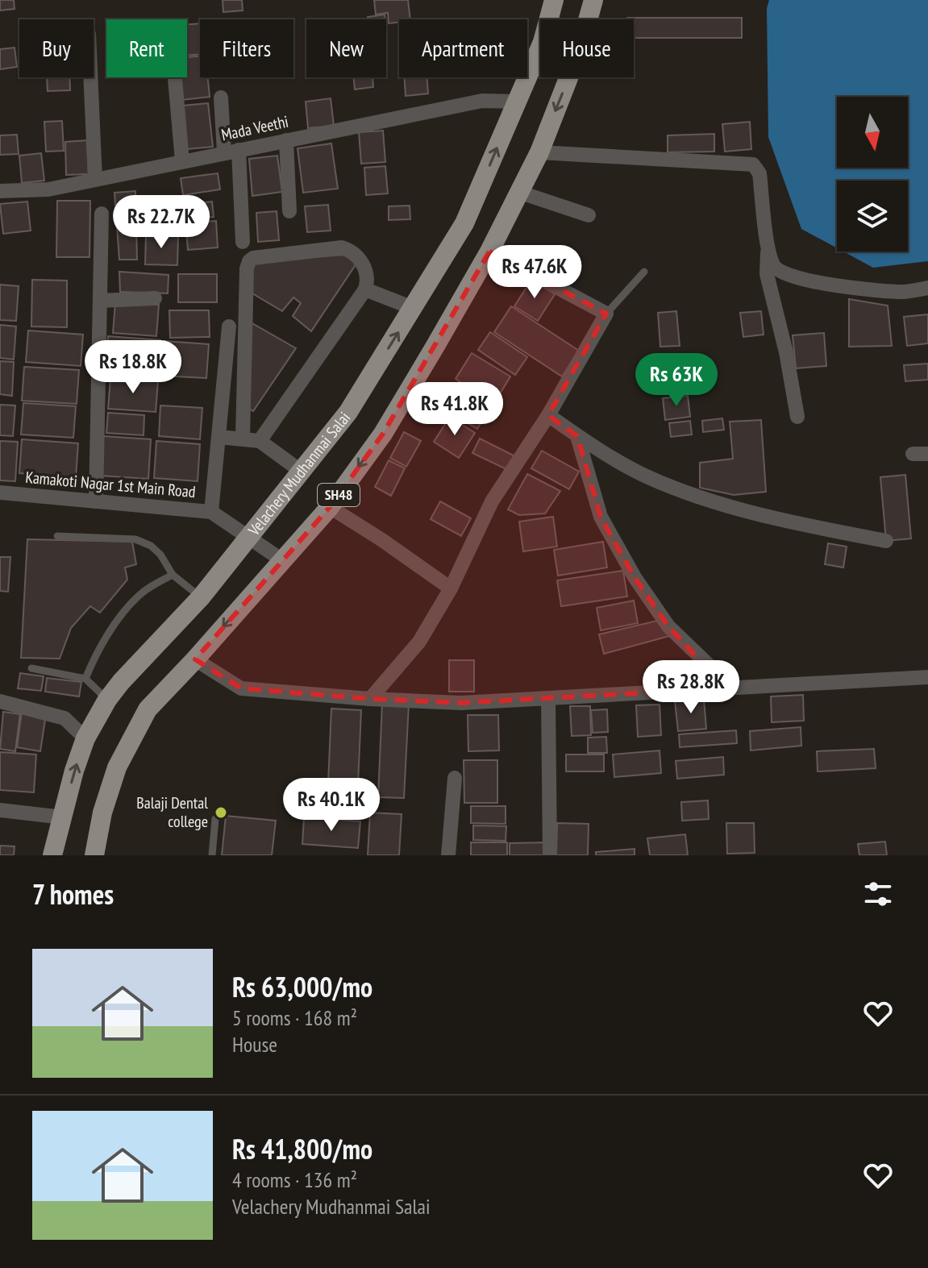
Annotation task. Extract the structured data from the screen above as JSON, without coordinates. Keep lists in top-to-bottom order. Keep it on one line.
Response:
{"streets":{"main road":["Velachery Mudhanmai Salai","SH48"],"street":["Mada Veethi","Kamakoti Nagar 1st Main Road"]},"crossings":[["Mada Veethi","Velachery Mudhanmai Salai"],["Velachery Mudhanmai Salai","Kamakoti Nagar 1st Main Road"],["Kamakoti Nagar 1st Main Road","SH48"]],"places":["Balaji Dental college"],"north":"bottom","page":{"chip":["Buy","Rent","Filters","New","Apartment","House"],"price":["Rs 22.7K","Rs 47.6K","Rs 18.8K","Rs 63K","Rs 41.8K","Rs 28.8K","Rs 40.1K"],"heading":"7 homes","list":[{"name":"Rs 63,000/mo","note":"5 rooms · 168 m² · House"},{"name":"Rs 41,800/mo","note":"4 rooms · 136 m² · Velachery Mudhanmai Salai"}]}}
